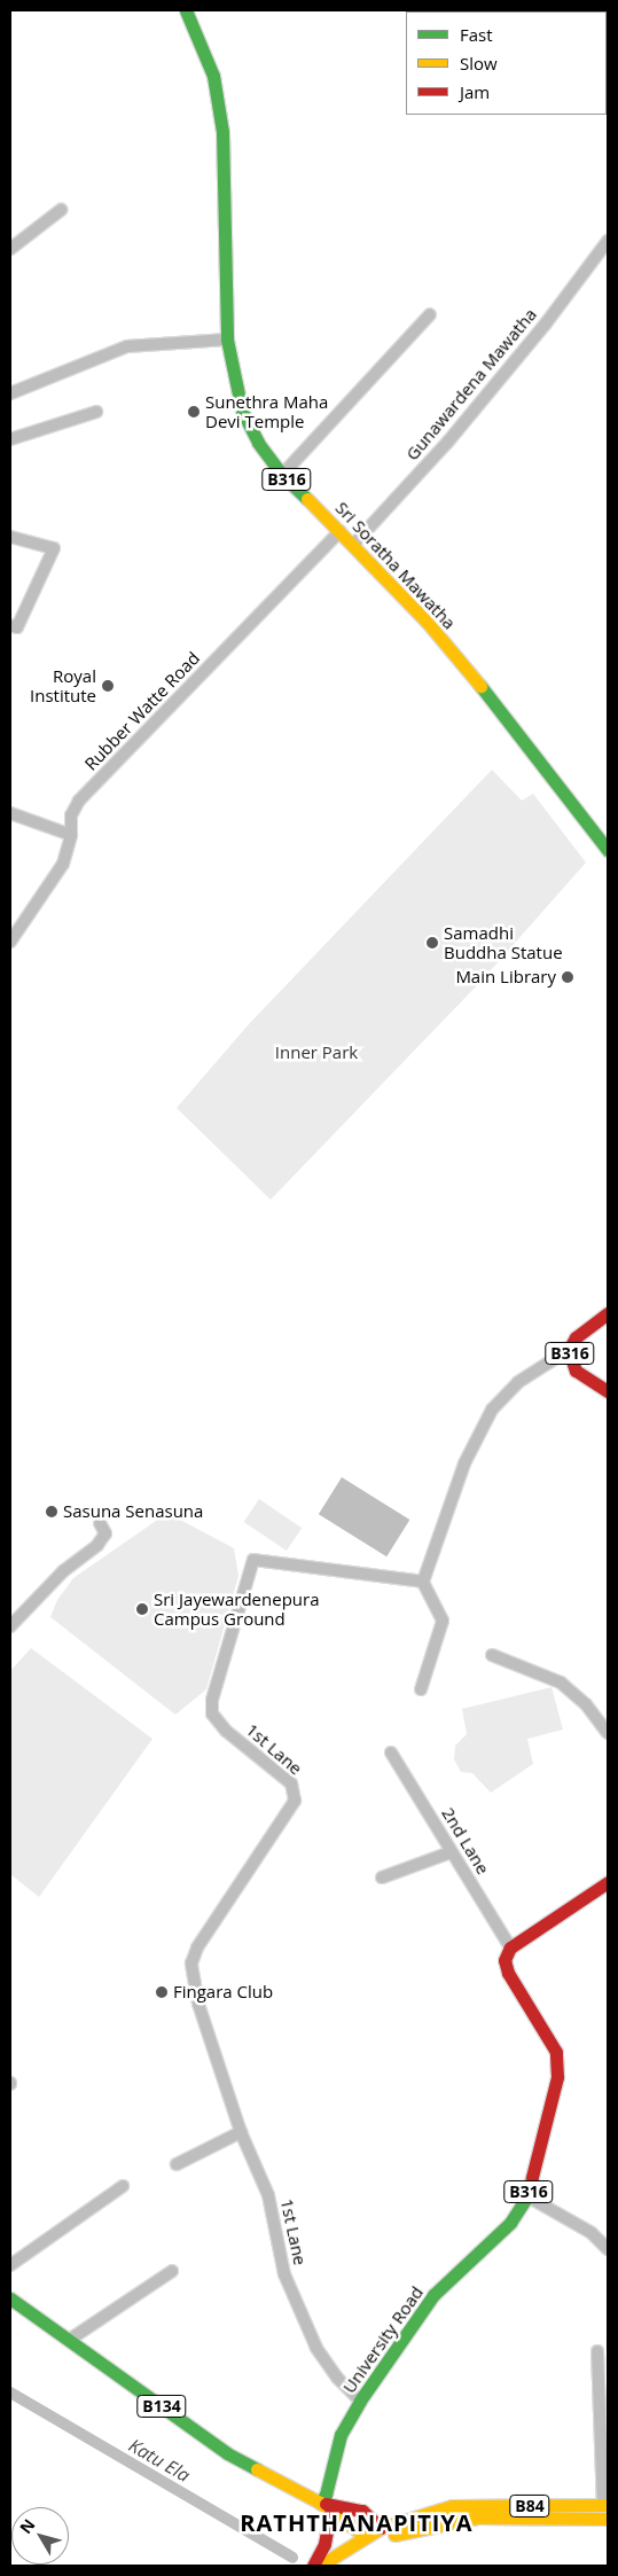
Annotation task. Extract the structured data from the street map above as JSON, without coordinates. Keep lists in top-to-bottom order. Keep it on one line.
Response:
{"streets":{"main road":["B316","Sri Soratha Mawatha","University Road","B134","B84"],"street":["Gunawardena Mawatha","Rubber Watte Road","1st Lane","2nd Lane"]},"crossings":[["Gunawardena Mawatha","Sri Soratha Mawatha"],["Sri Soratha Mawatha","Rubber Watte Road"],["1st Lane","University Road"],["2nd Lane","University Road"],["University Road","B134"],["B134","B84"]],"districts":["RATHTHANAPITIYA"],"water":["Katu Ela"],"parks":["Inner Park"],"places":["Sunethra Maha Devi Temple","Royal Institute","Samadhi Buddha Statue","Main Library","Sasuna Senasuna","Sri Jayewardenepura Campus Ground","Fingara Club"],"legend":["Fast","Slow","Jam"],"north":"top left"}
